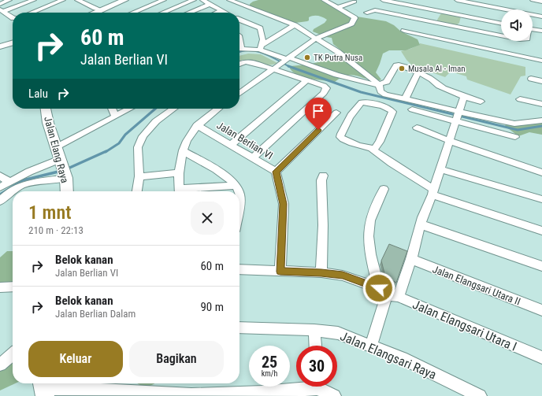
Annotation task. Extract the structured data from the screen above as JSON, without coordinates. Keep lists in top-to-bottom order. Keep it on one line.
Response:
{"streets":{"main road":["Jalan Elang Raya"],"street":["Jalan Berlian VI","Jalan Elangsari Utara II","Jalan Elangsari Utara I","Jalan Elangsari Raya"]},"crossings":[["Jalan Berlian VI","Jalan Elangsari Utara I"]],"places":["TK Putra Nusa","Musala Al - Iman"],"page":{"turn":["60 m","Jalan Berlian VI"],"then":"Lalu","heading":["1 mnt","210 m · 22:13"],"list":[{"name":"Belok kanan","note":"Jalan Berlian VI","value":"60 m"},{"name":"Belok kanan","note":"Jalan Berlian Dalam","value":"90 m"}],"buttons":["Keluar","Bagikan"],"speed":"25 km/h","limit":"30"}}
